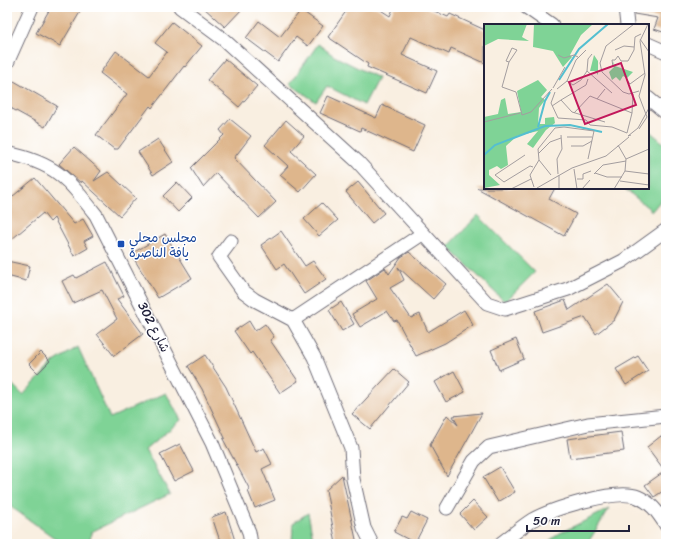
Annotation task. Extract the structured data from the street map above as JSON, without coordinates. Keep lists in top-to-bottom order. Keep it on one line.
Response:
{"streets":{"street":["شارع 302"]},"places":{"transit":["مجلس محلي يافة الناصرة"]},"scale_bar":"50 m"}
